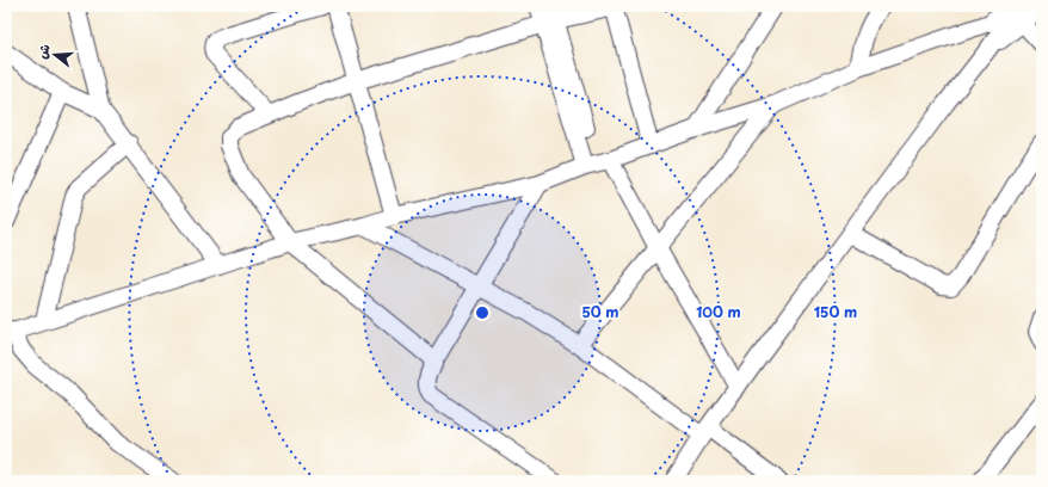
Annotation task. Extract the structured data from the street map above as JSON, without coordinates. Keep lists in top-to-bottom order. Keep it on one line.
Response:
{"north":"left","rings":["50 m","100 m","150 m"]}
